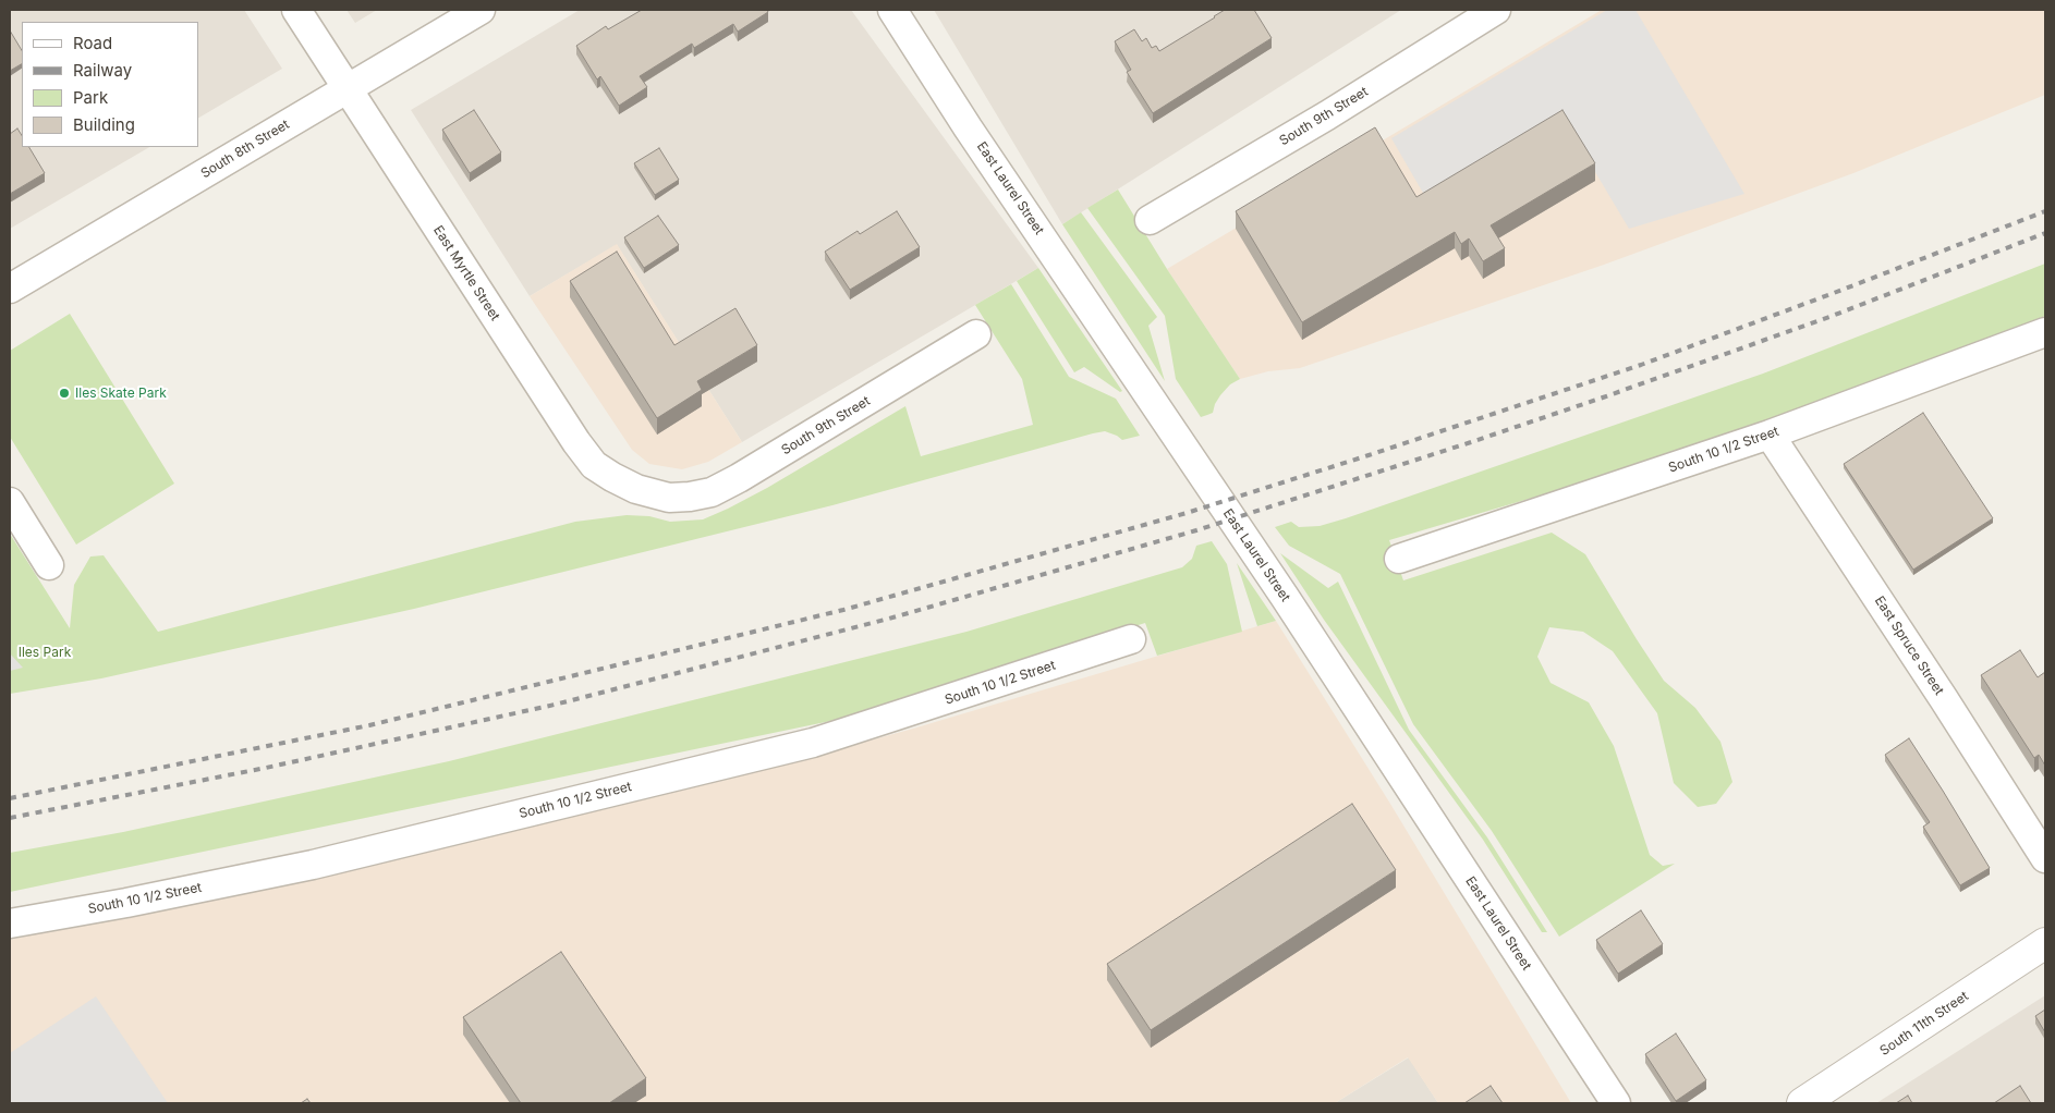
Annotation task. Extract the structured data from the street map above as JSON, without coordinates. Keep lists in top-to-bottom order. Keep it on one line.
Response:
{"streets":{"street":["South 9th Street","South 8th Street","East Laurel Street","East Myrtle Street","South 10 1/2 Street","East Spruce Street","South 11th Street"]},"crossings":[["South 9th Street","East Myrtle Street"],["South 8th Street","East Myrtle Street"],["South 10 1/2 Street","East Spruce Street"]],"parks":["Iles Park"],"places":["Iles Skate Park"],"legend":["Road","Railway","Park","Building"]}
